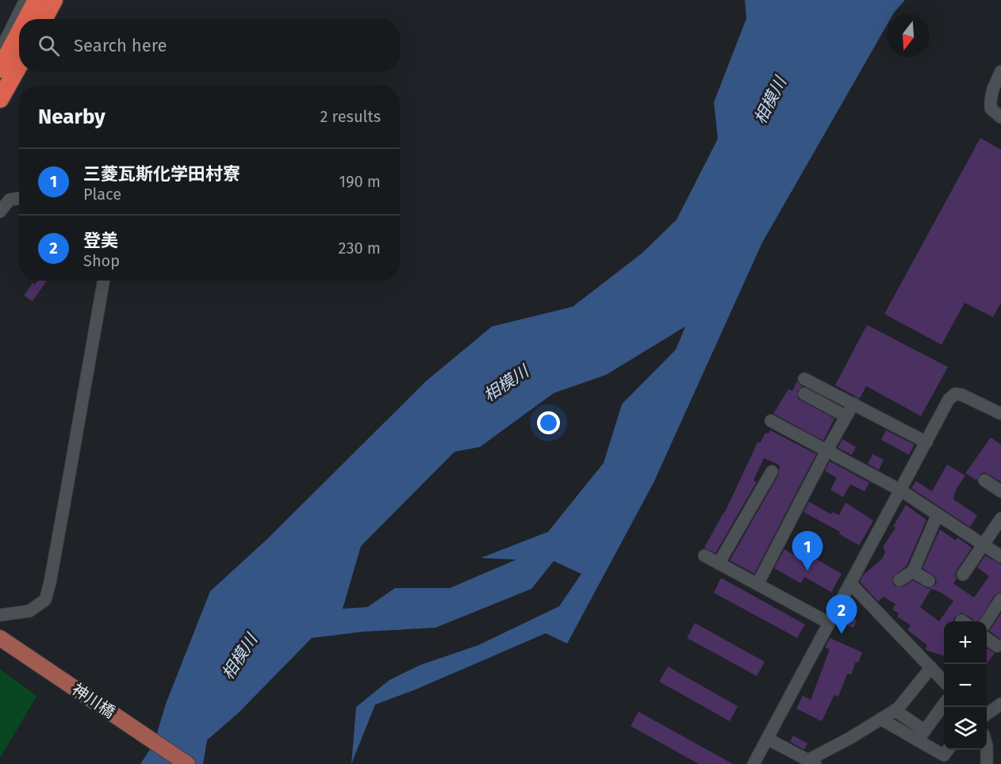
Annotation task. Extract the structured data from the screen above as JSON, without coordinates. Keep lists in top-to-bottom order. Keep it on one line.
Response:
{"streets":{"main road":["神川橋"]},"water":["相模川"],"north":"bottom","page":{"search":"Search here","heading":["Nearby","2 results"],"list":[{"mark":"1","name":"三菱瓦斯化学田村寮","note":"Place","value":"190 m"},{"mark":"2","name":"登美","note":"Shop","value":"230 m"}],"pins":["1","2"],"map_buttons":["+","−"]}}
